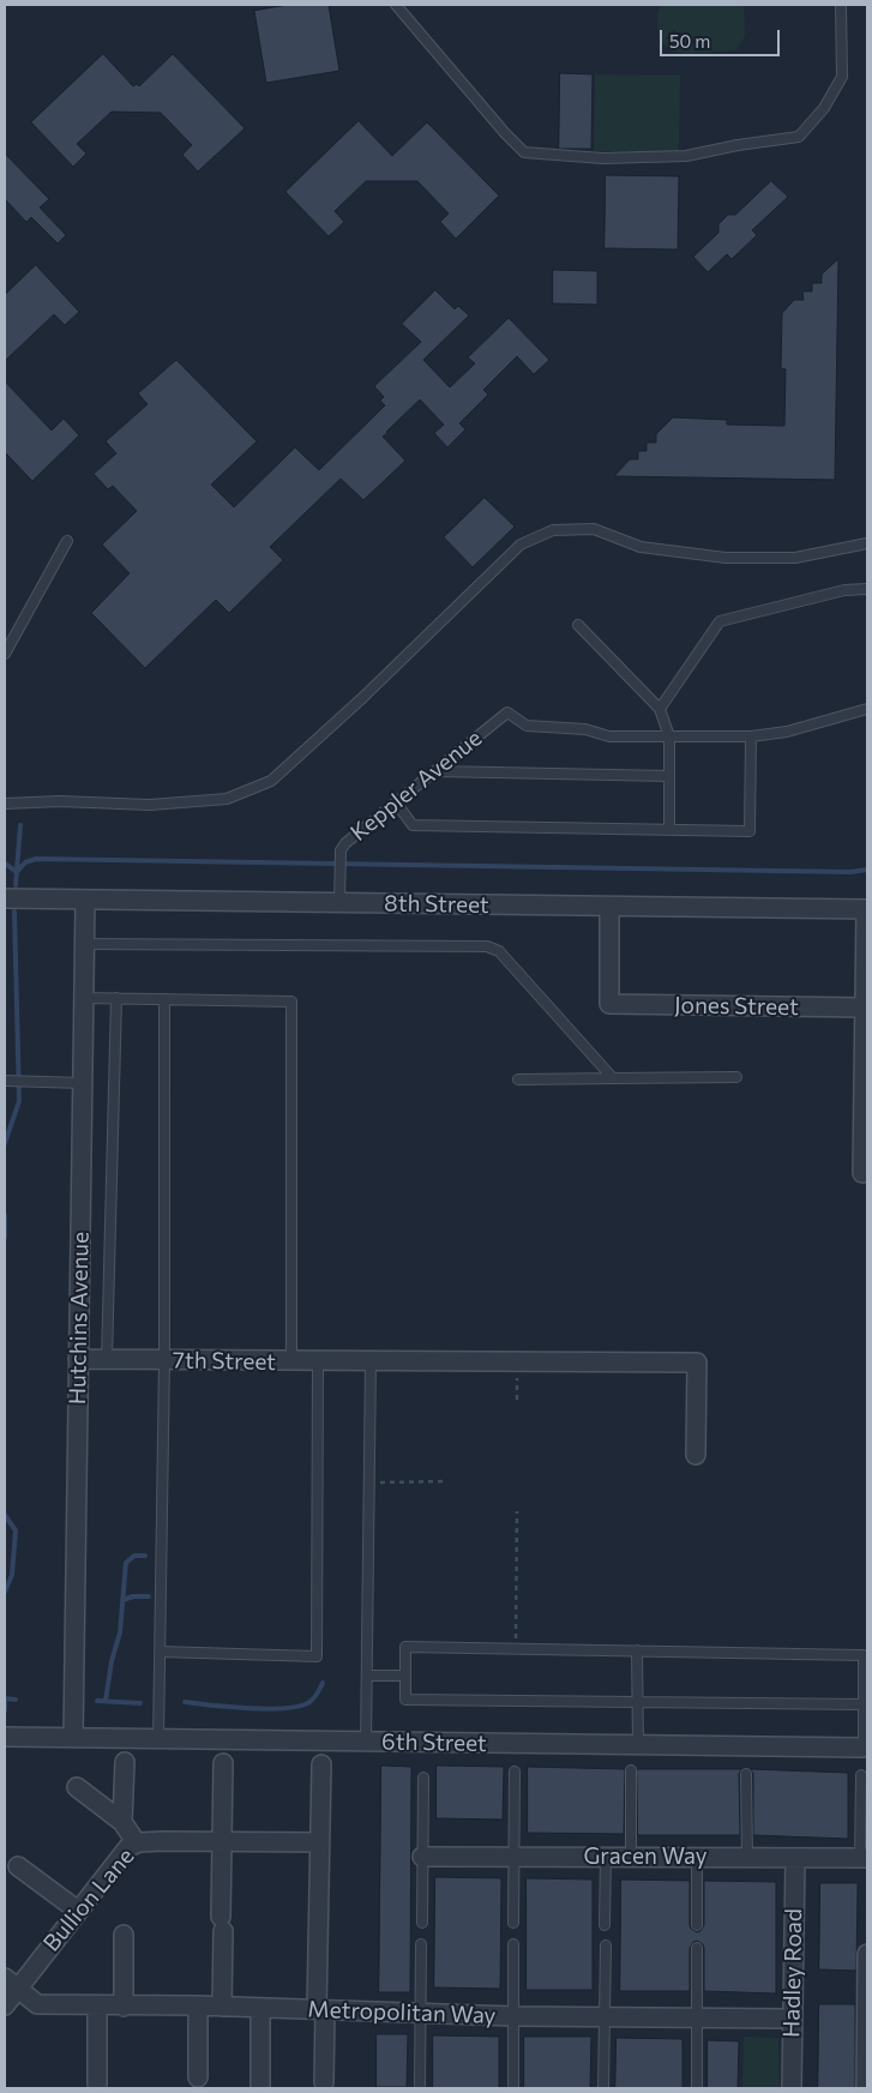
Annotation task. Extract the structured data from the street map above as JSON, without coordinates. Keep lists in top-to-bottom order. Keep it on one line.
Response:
{"streets":{"street":["8th Street","Jones Street","Hutchins Avenue","7th Street","6th Street","Gracen Way","Bullion Lane","Hadley Road","Metropolitan Way"],"lane":["Keppler Avenue"]},"crossings":[["Keppler Avenue","8th Street"],["8th Street","Jones Street"],["8th Street","Hutchins Avenue"],["Hutchins Avenue","7th Street"],["Hutchins Avenue","6th Street"],["Gracen Way","Hadley Road"],["Bullion Lane","Metropolitan Way"],["Hadley Road","Metropolitan Way"]],"scale_bar":"50 m"}
